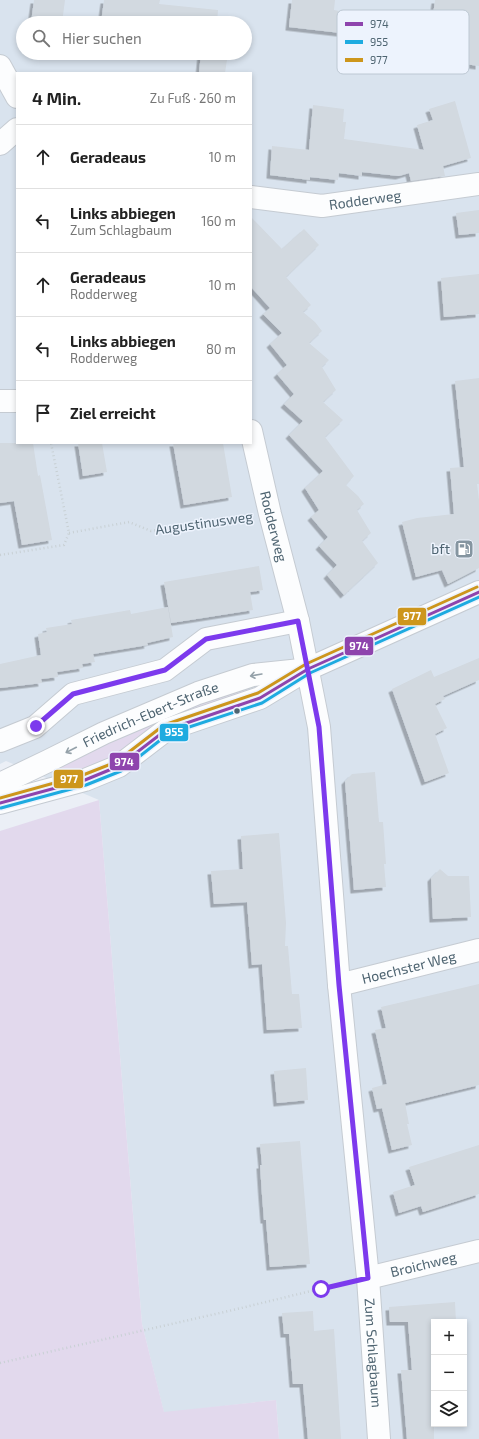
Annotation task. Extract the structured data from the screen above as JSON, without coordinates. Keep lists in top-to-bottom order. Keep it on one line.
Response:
{"streets":{"street":["Rodderweg","Friedrich-Ebert-Straße","Hoechster Weg","Broichweg","Zum Schlagbaum"],"path":["Augustinusweg"]},"crossings":[["Rodderweg","Augustinusweg"],["Rodderweg","Friedrich-Ebert-Straße"],["Rodderweg","Zum Schlagbaum"],["Friedrich-Ebert-Straße","Zum Schlagbaum"],["Hoechster Weg","Zum Schlagbaum"],["Broichweg","Zum Schlagbaum"]],"places":{"fuel station":["bft"]},"lines":["transit line 977","transit line 974","transit line 955"],"legend":["974","955","977"],"page":{"search":"Hier suchen","heading":["4 Min.","Zu Fuß · 260 m"],"list":[["Geradeaus","10 m"],["Links abbiegen","Zum Schlagbaum","160 m"],["Geradeaus","Rodderweg","10 m"],["Links abbiegen","Rodderweg","80 m"],"Ziel erreicht"],"map_buttons":["+","−"]}}
